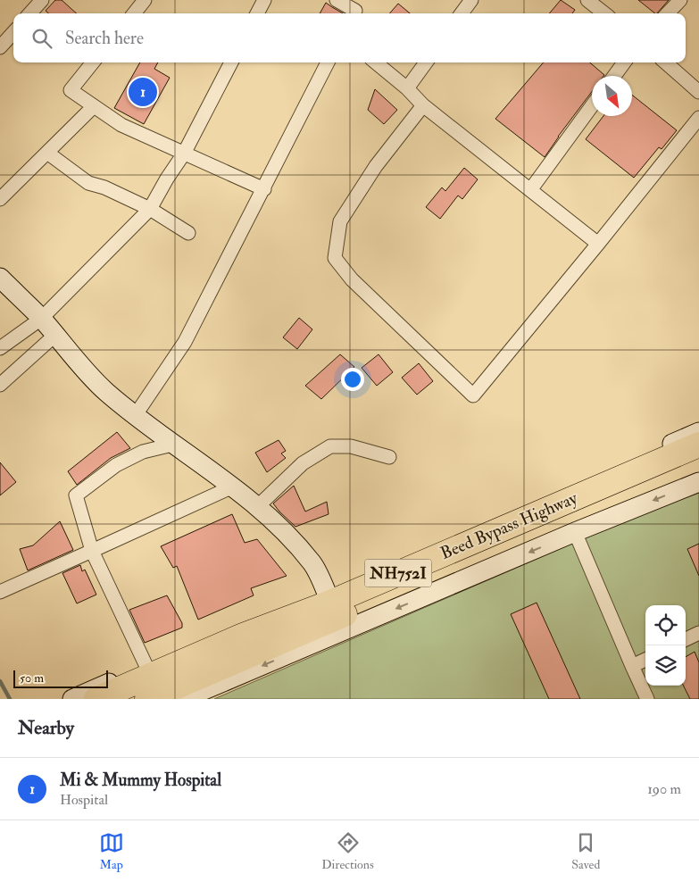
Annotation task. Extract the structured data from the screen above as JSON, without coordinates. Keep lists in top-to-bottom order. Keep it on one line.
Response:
{"streets":{"highway":["Beed Bypass Highway","NH752I"]},"scale_bar":"50 m","north":"bottom right","page":{"search":"Search here","pins":"1","scale":"50 m","heading":"Nearby","list":[{"mark":"1","name":"Mi & Mummy Hospital","note":"Hospital","value":"190 m"}],"nav":["Map","Directions","Saved"]}}
